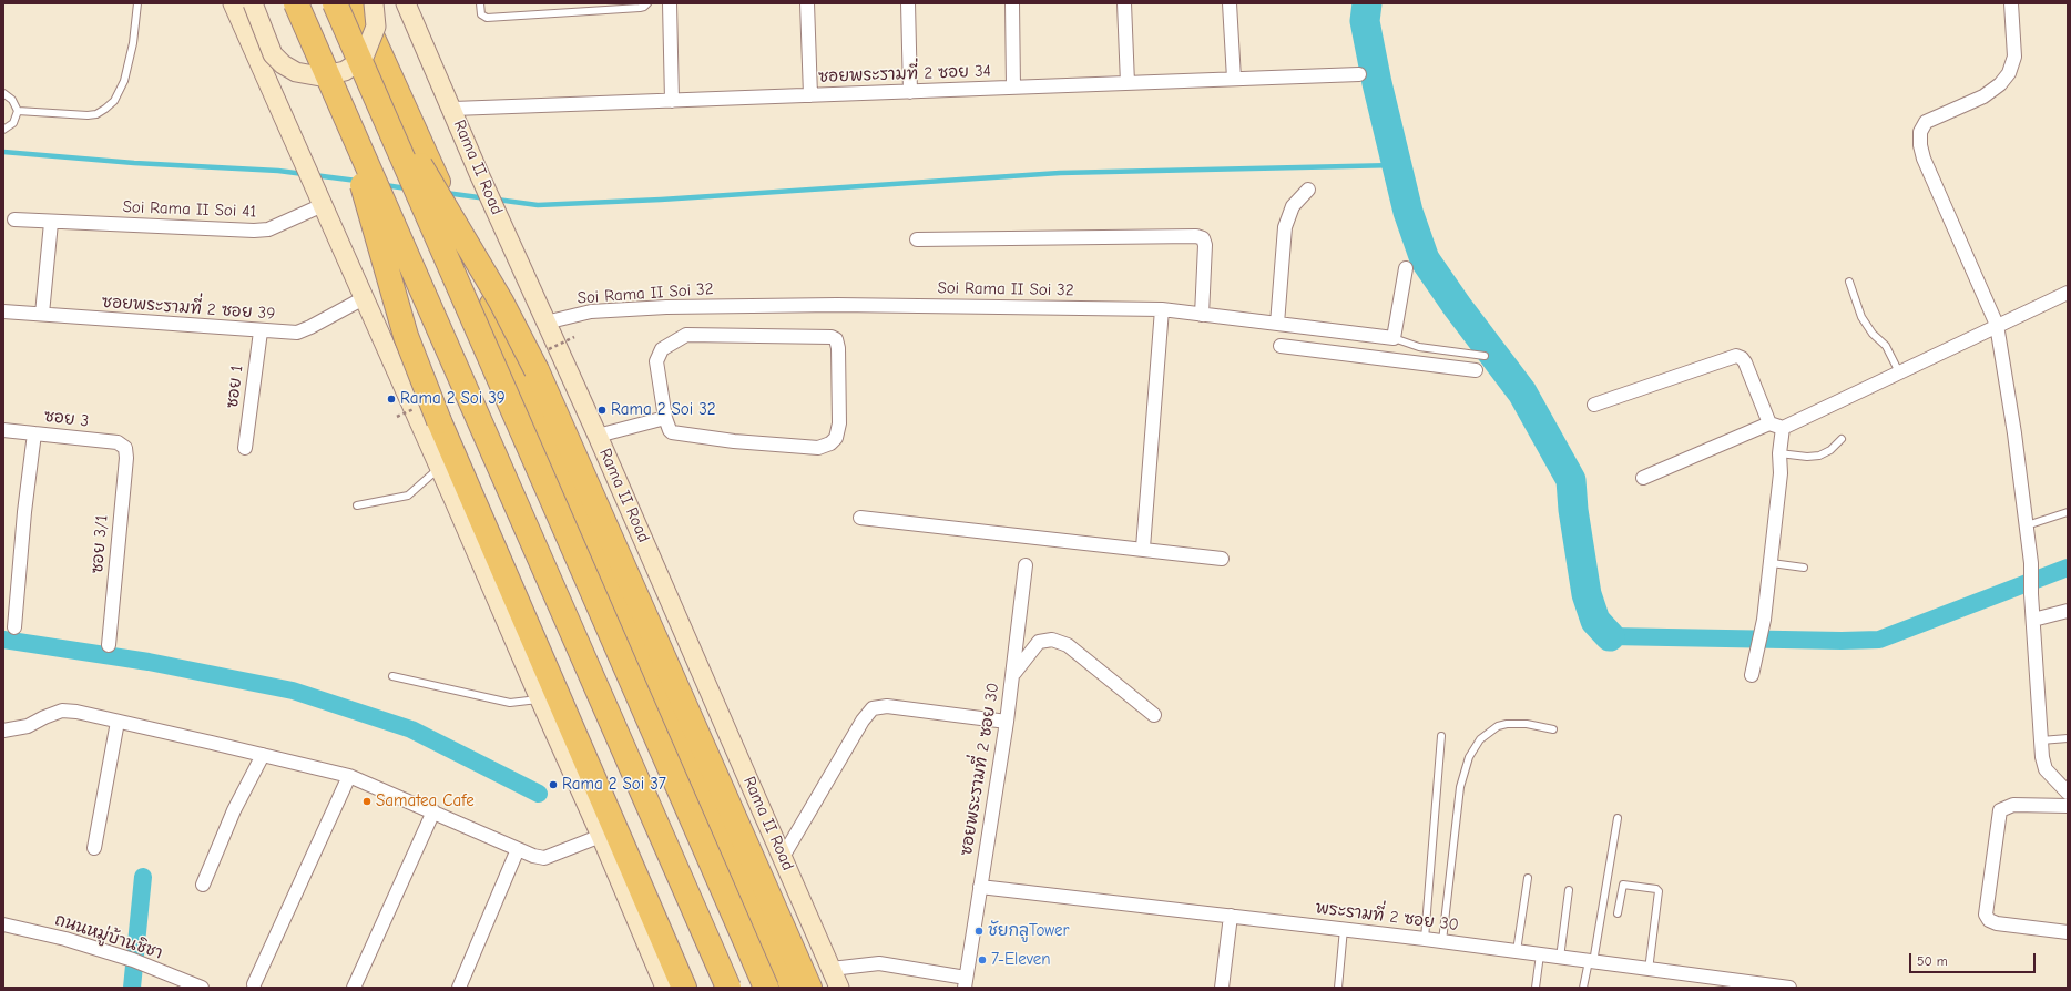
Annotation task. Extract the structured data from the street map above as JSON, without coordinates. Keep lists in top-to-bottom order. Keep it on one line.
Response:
{"streets":{"main road":["Rama II Road"],"street":["ซอยพระรามที่ 2 ซอย 34","Soi Rama II Soi 41","Soi Rama II Soi 32","ซอยพระรามที่ 2 ซอย 39","ซอย 1","ซอย 3","ซอย 3/1","ซอยพระรามที่ 2 ซอย 30","พระรามที่ 2 ซอย 30","ถนนหมู่บ้านชิชา"]},"crossings":[["ซอยพระรามที่ 2 ซอย 34","Rama II Road"],["Rama II Road","Soi Rama II Soi 32"],["Rama II Road","ซอยพระรามที่ 2 ซอย 30"],["ซอยพระรามที่ 2 ซอย 39","ซอย 1"],["ซอย 3","ซอย 3/1"],["ซอยพระรามที่ 2 ซอย 30","พระรามที่ 2 ซอย 30"]],"places":["Rama 2 Soi 39","Rama 2 Soi 32","Rama 2 Soi 37","Samatea Cafe","ชัยกลูTower","7-Eleven"],"scale_bar":"50 m"}
